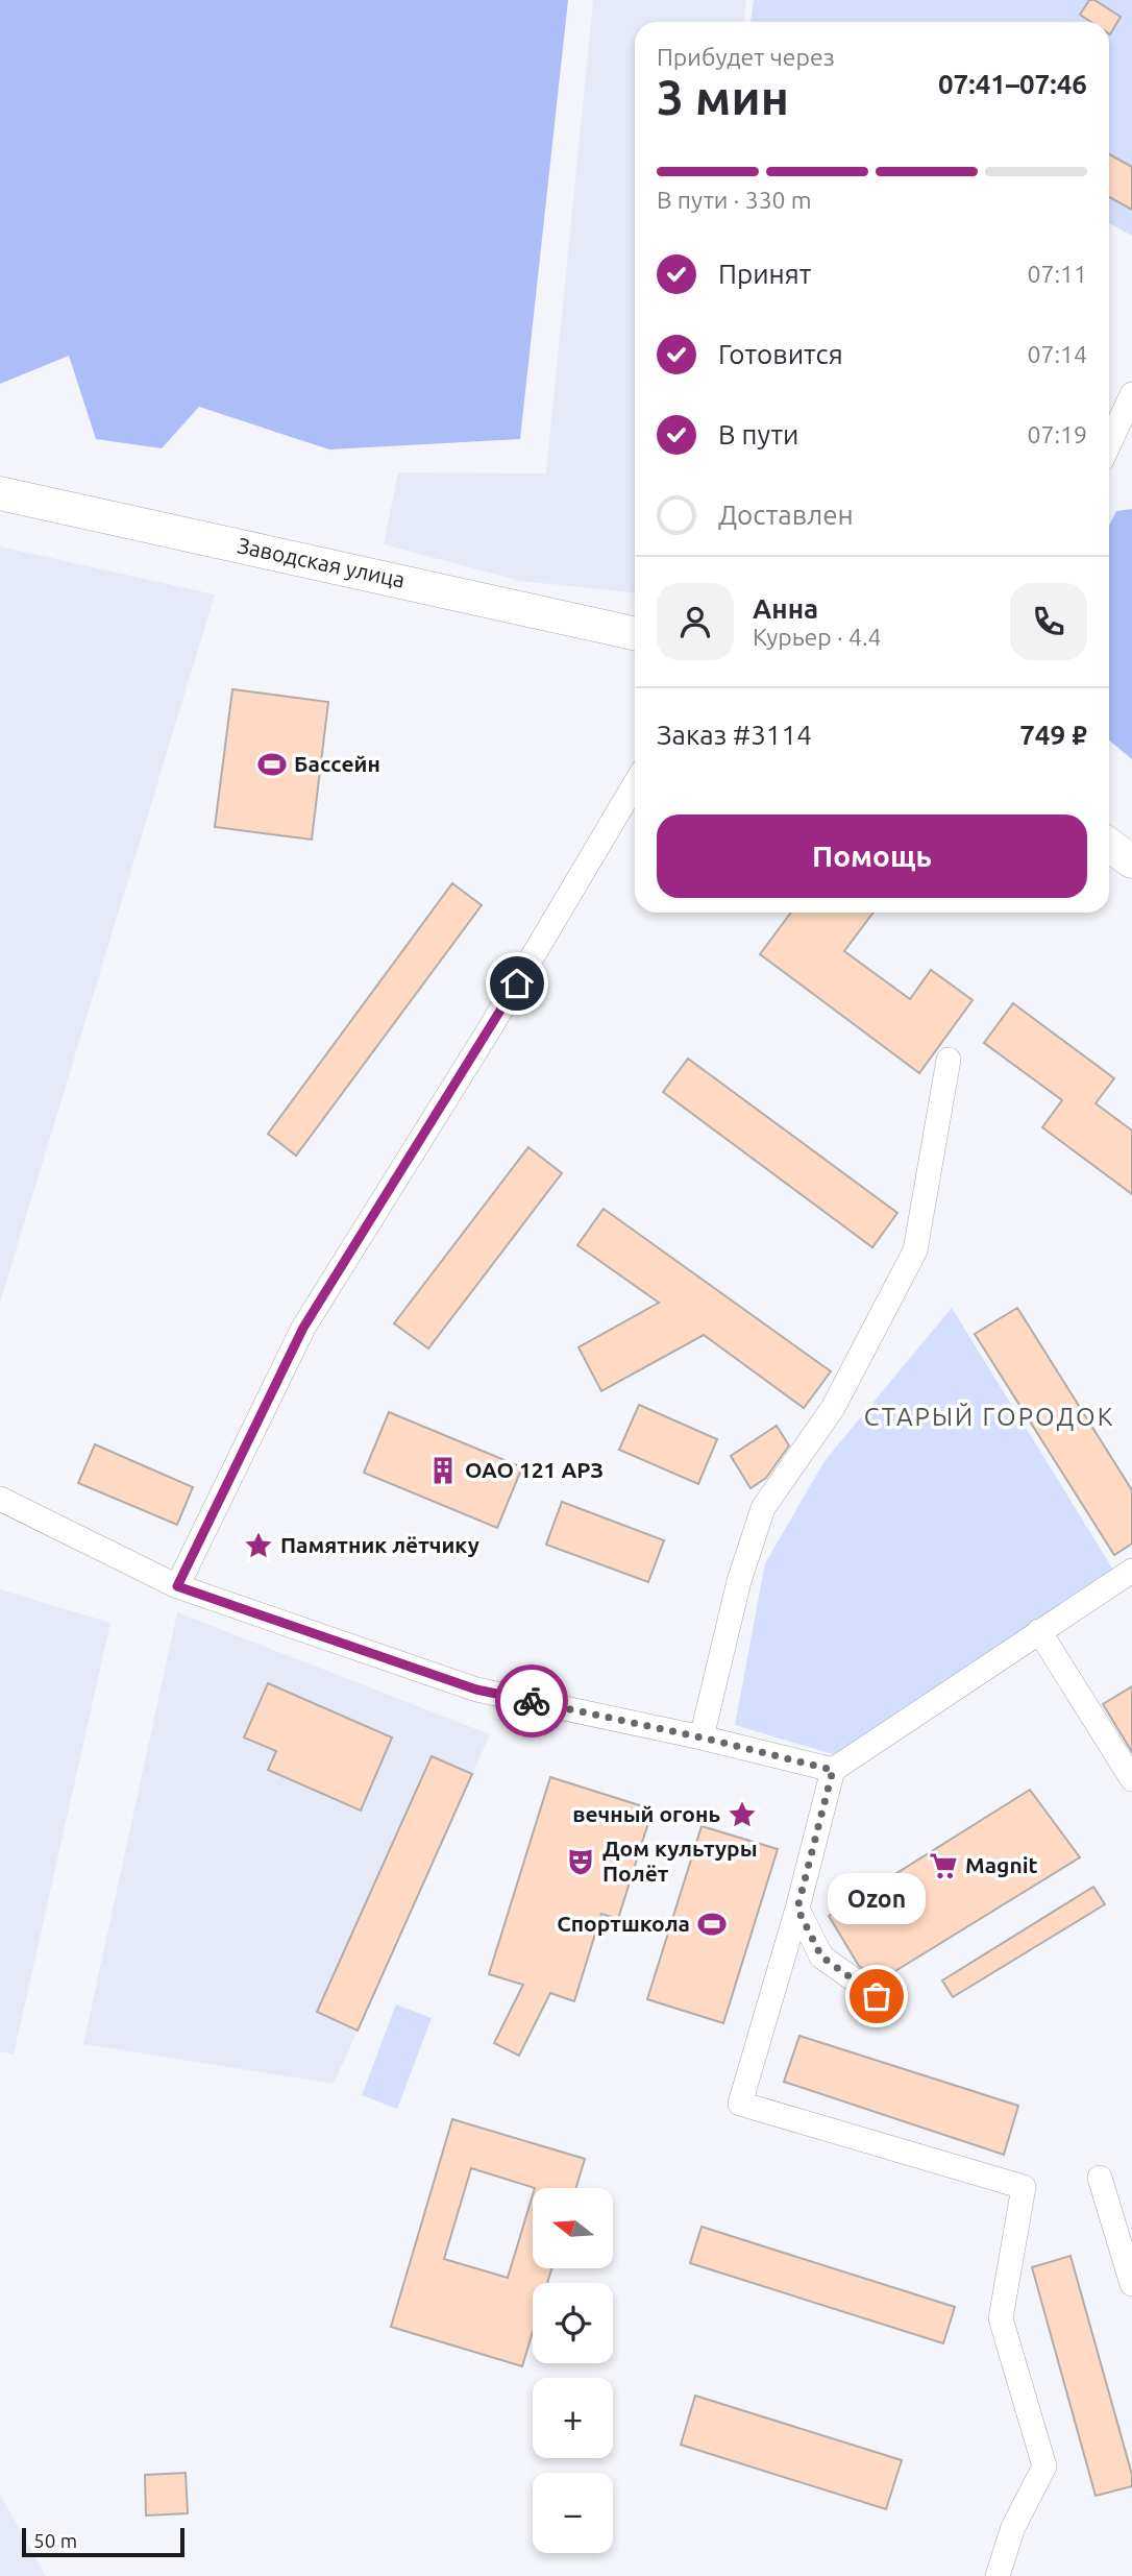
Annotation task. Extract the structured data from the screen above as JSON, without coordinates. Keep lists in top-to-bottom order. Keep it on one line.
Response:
{"streets":{"main road":["Заводская улица"]},"districts":["СТАРЫЙ ГОРОДОК"],"places":{"sports":["Бассейн","Спортшкола"],"building":["OAO 121 АРЗ"],"place":["Памятник лётчику","вечный огонь"],"theatre":["Дом культуры Полёт"],"supermarket":["Magnit"],"other":["Ozon"]},"scale_bar":"50 m","north":"left","page":{"heading":["3 мин","Прибудет через","07:41–07:46"],"panel":["Анна","Курьер · 4.4","Заказ #3114","749 ₽"],"bar":"В пути · 330 m","list":[["Принят","07:11"],["Готовится","07:14"],["В пути","07:19"],"Доставлен"],"buttons":"Помощь","bubble":"Ozon","map_buttons":["+","−"],"scale":"50 m"}}
